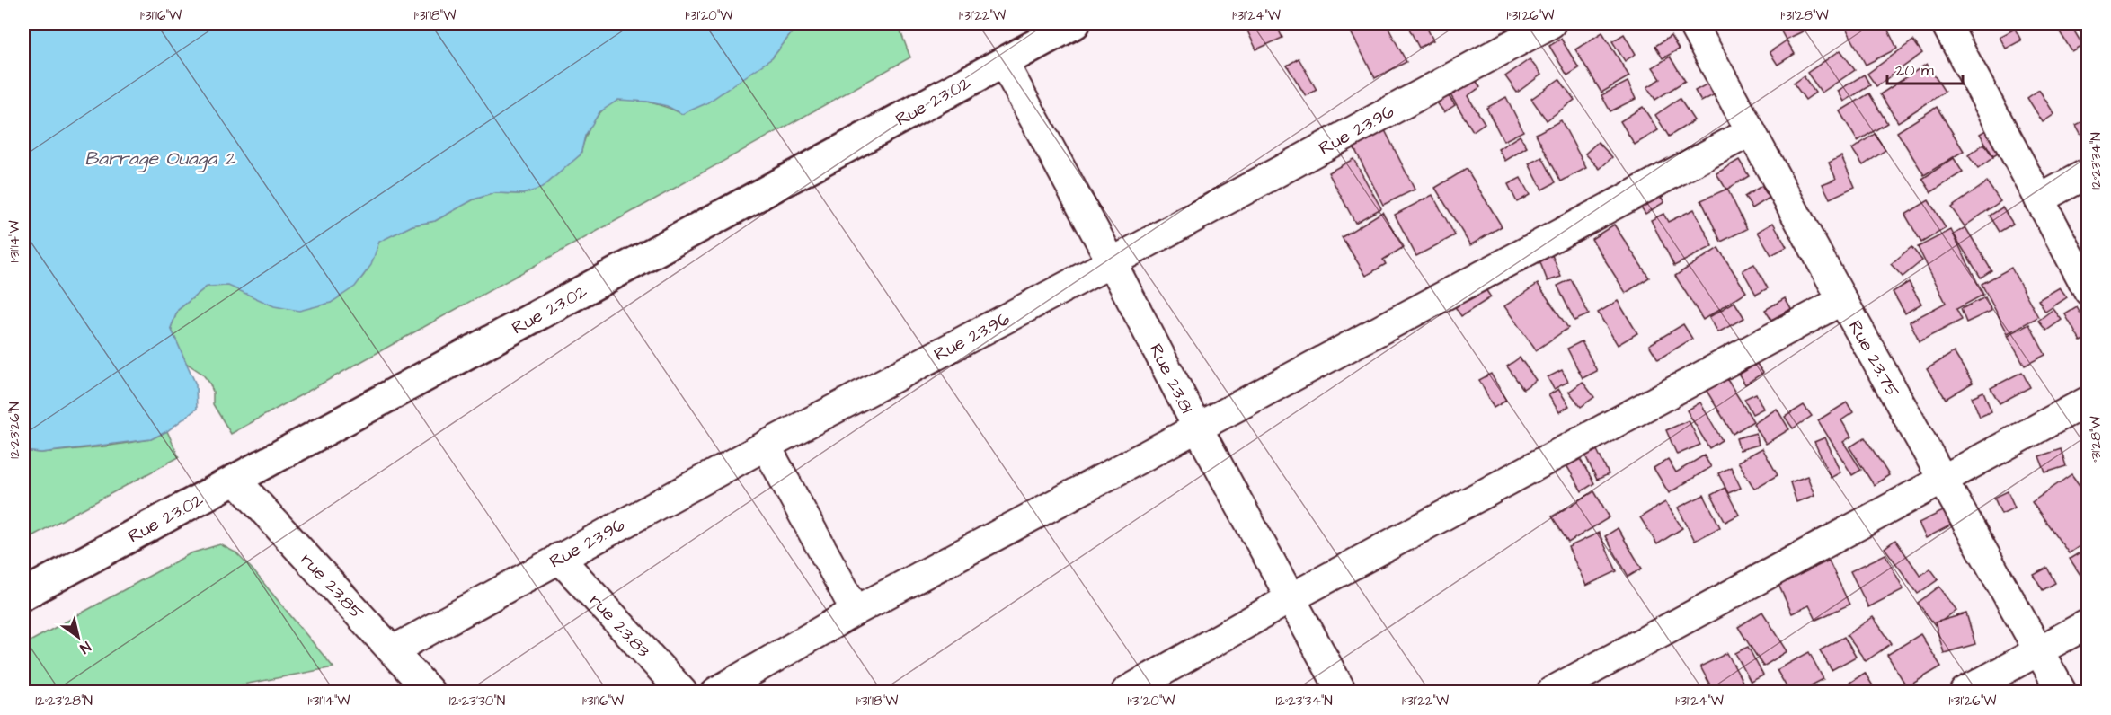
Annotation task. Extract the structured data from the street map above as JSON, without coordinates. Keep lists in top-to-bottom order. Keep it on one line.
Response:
{"streets":{"street":["Rue 23.02","Rue 23.96","Rue 23.75","Rue 23.81","rue 23.85","rue 23.83"]},"crossings":[["Rue 23.02","Rue 23.81"],["Rue 23.02","rue 23.85"],["Rue 23.96","Rue 23.81"],["Rue 23.96","rue 23.85"],["Rue 23.96","rue 23.83"]],"water":["Barrage Ouaga 2"],"scale_bar":"20 m","north":"bottom right","coordinates":["1°31'16\"W","1°31'18\"W","1°31'20\"W","1°31'22\"W","1°31'24\"W","1°31'26\"W","1°31'28\"W","12°23'34\"N","1°31'14\"W","12°23'26\"N","12°23'28\"N","12°23'30\"N"]}
